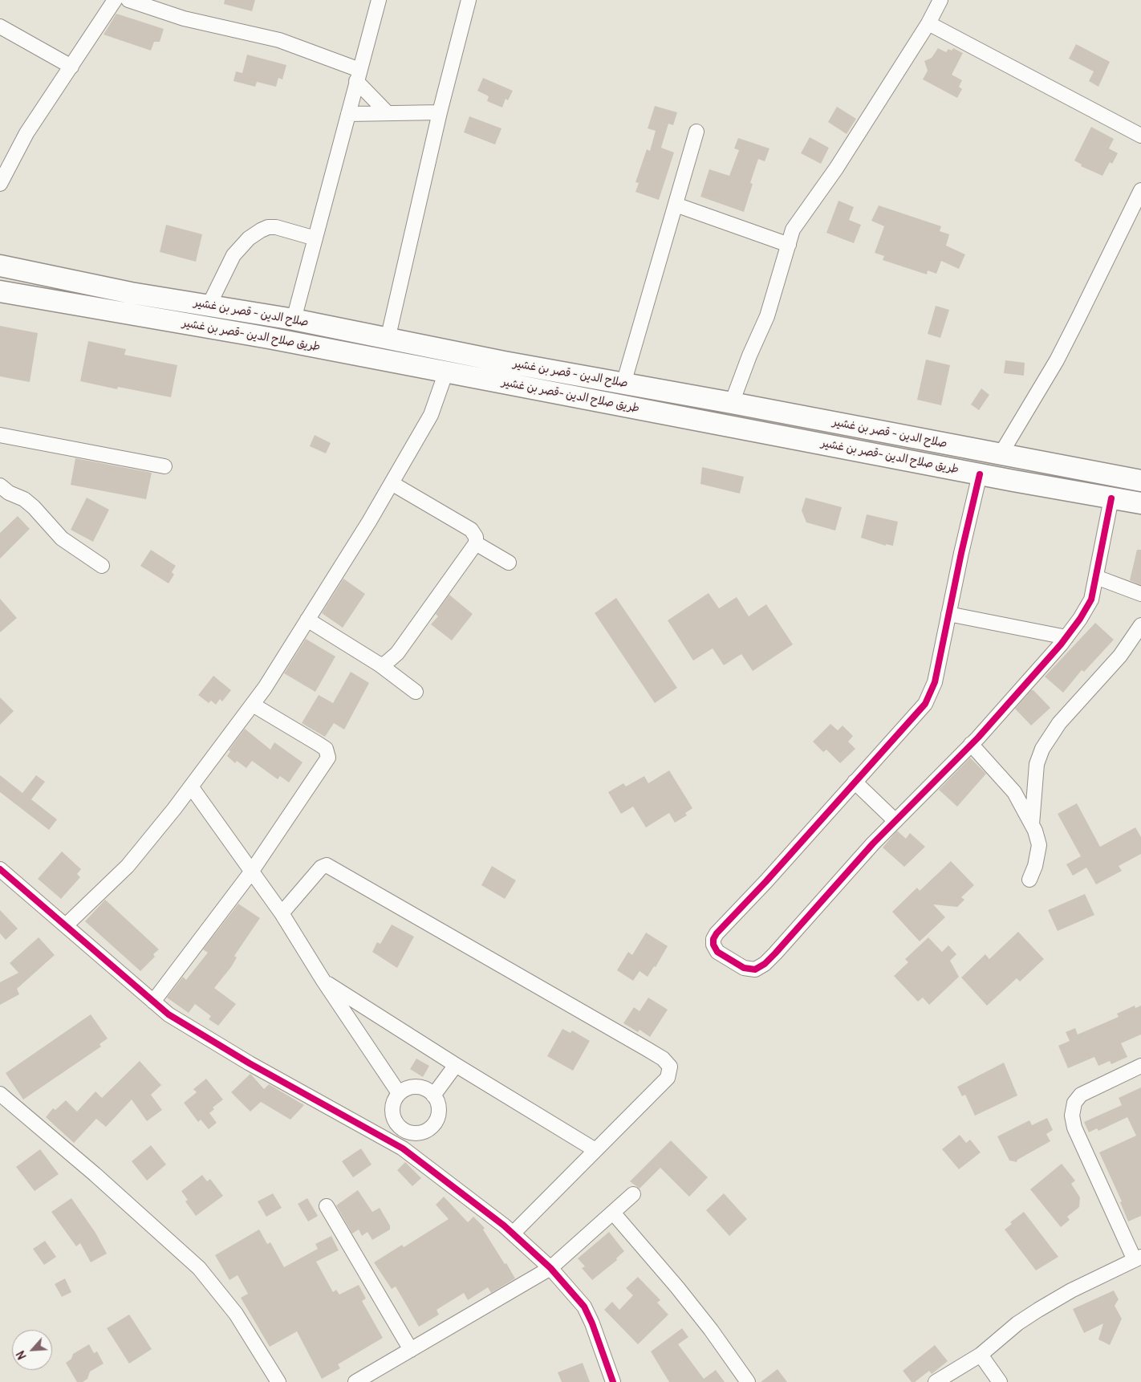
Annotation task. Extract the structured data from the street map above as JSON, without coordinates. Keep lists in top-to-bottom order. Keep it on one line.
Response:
{"streets":{"highway":["صلاح الدين - قصر بن غشير","طريق صلاح الدين -قصر بن غشير"]},"north":"bottom left"}
